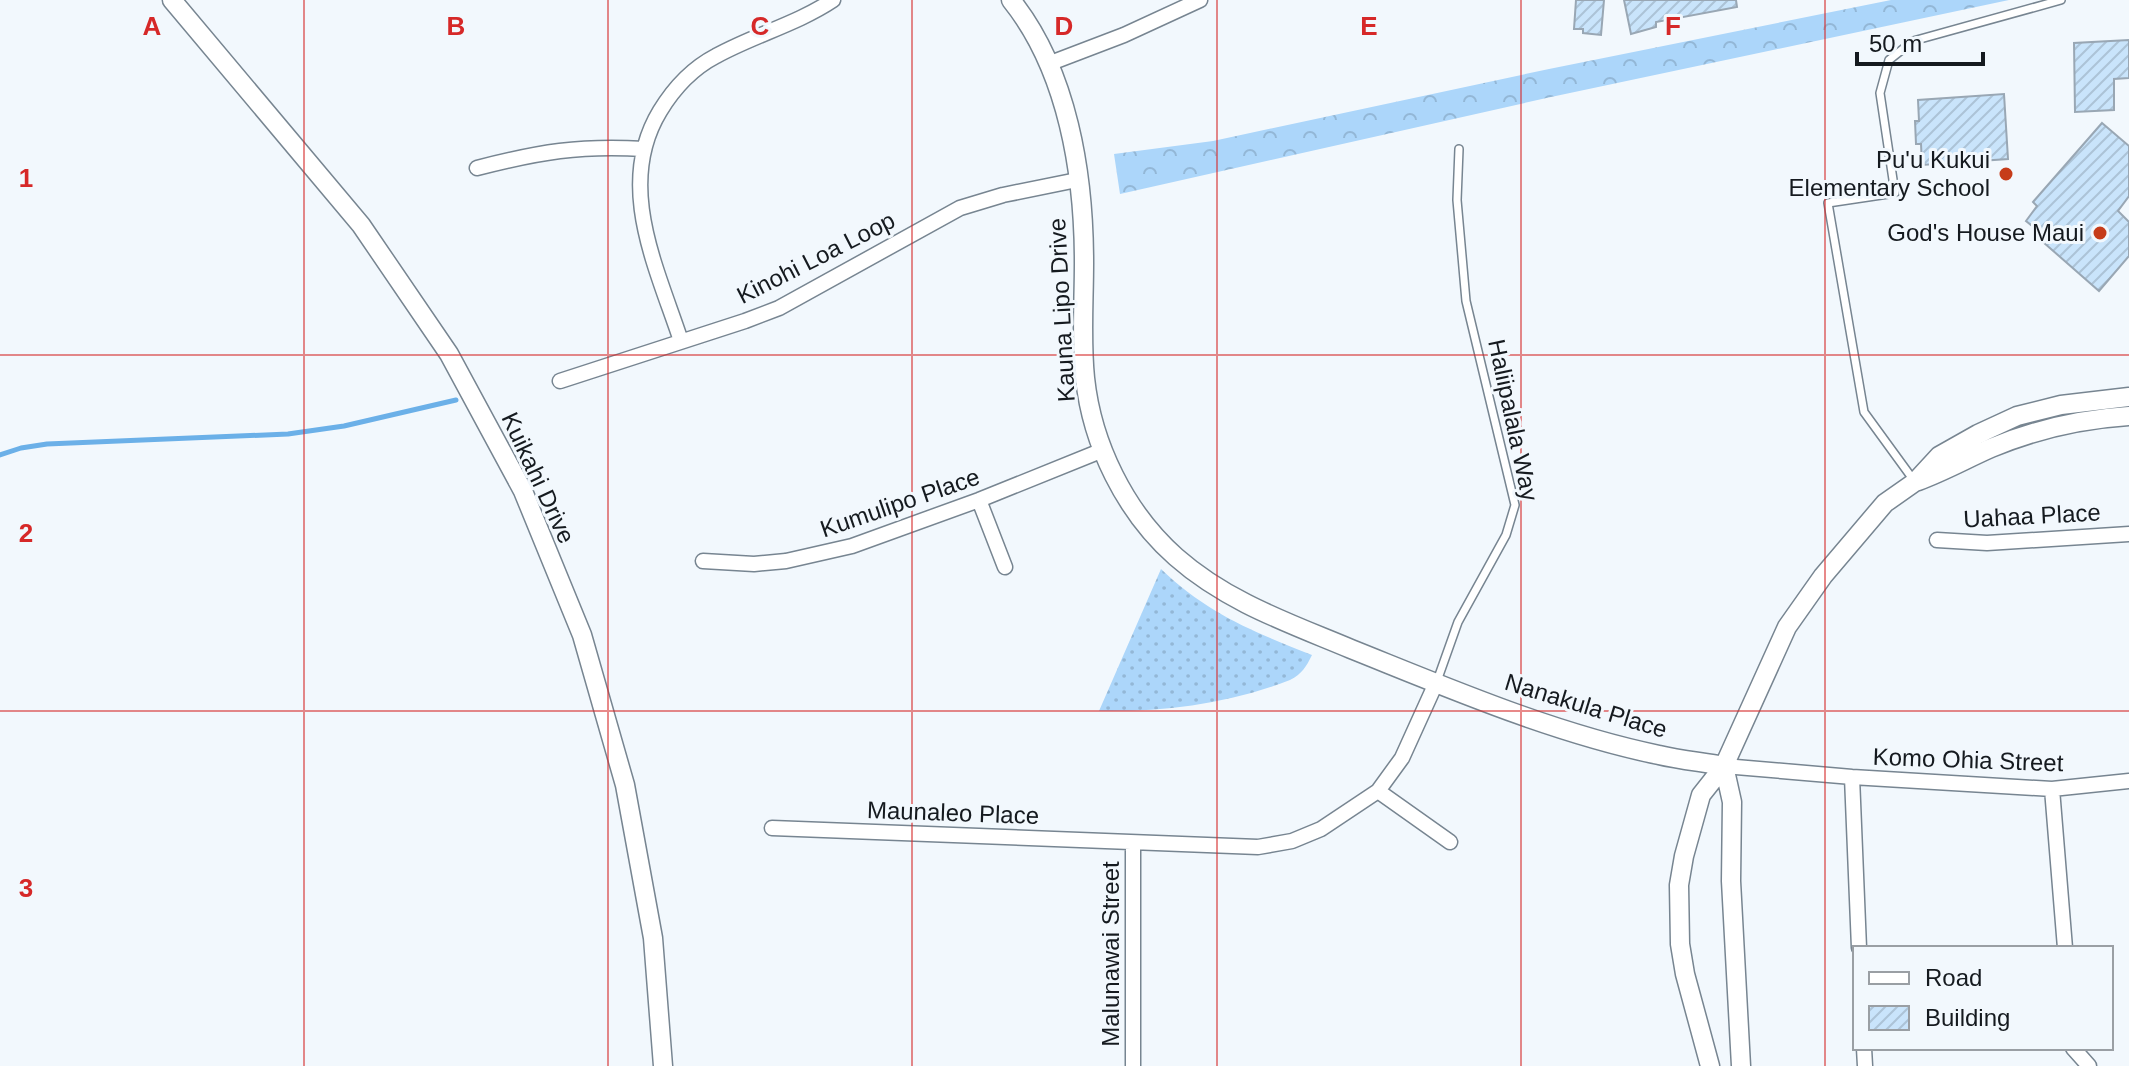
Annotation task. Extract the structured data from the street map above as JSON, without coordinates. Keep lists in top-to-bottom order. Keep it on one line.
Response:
{"streets":{"street":["Kinohi Loa Loop","Kauna Lipo Drive","Kuikahi Drive","Kumulipo Place","Uahaa Place","Nanakula Place","Komo Ohia Street","Maunaleo Place","Malunawai Street"],"lane":["Haliipalala Way"]},"crossings":[["Kinohi Loa Loop","Kauna Lipo Drive"],["Kauna Lipo Drive","Haliipalala Way"],["Kauna Lipo Drive","Kumulipo Place"],["Kauna Lipo Drive","Nanakula Place"],["Haliipalala Way","Nanakula Place"],["Nanakula Place","Komo Ohia Street"],["Maunaleo Place","Malunawai Street"]],"places":["Pu'u Kukui Elementary School","God's House Maui"],"legend":["Road","Building"],"scale_bar":"50 m","grid":{"columns":["A","B","C","D","E","F"],"rows":["1","2","3"]}}
